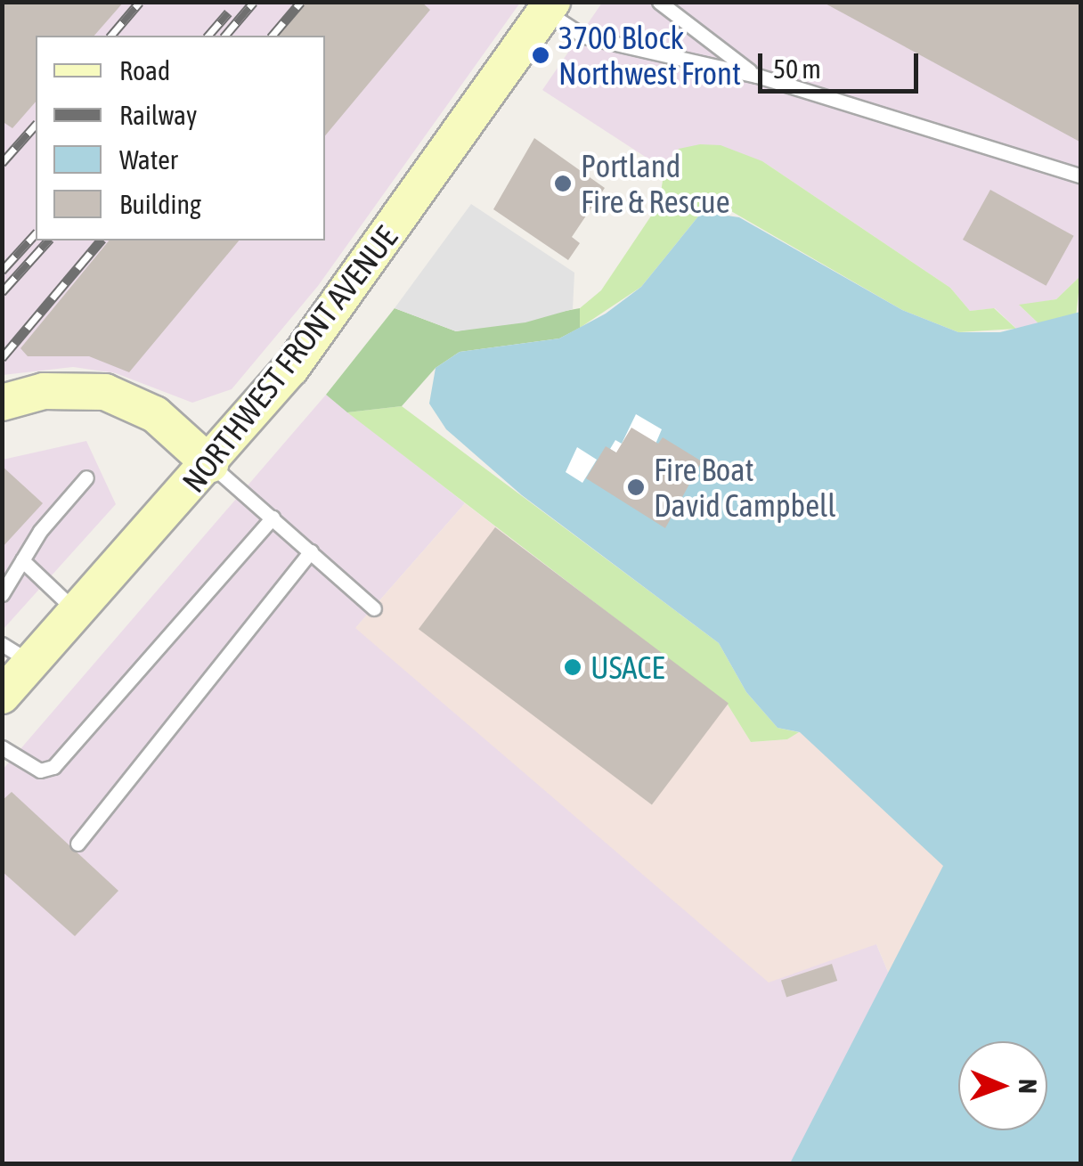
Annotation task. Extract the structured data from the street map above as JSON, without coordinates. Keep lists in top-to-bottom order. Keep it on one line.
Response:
{"streets":{"main road":["NORTHWEST FRONT AVENUE"]},"places":["3700 Block Northwest Front","Portland Fire & Rescue","Fire Boat David Campbell","USACE"],"legend":["Road","Railway","Water","Building"],"scale_bar":"50 m","north":"right"}
